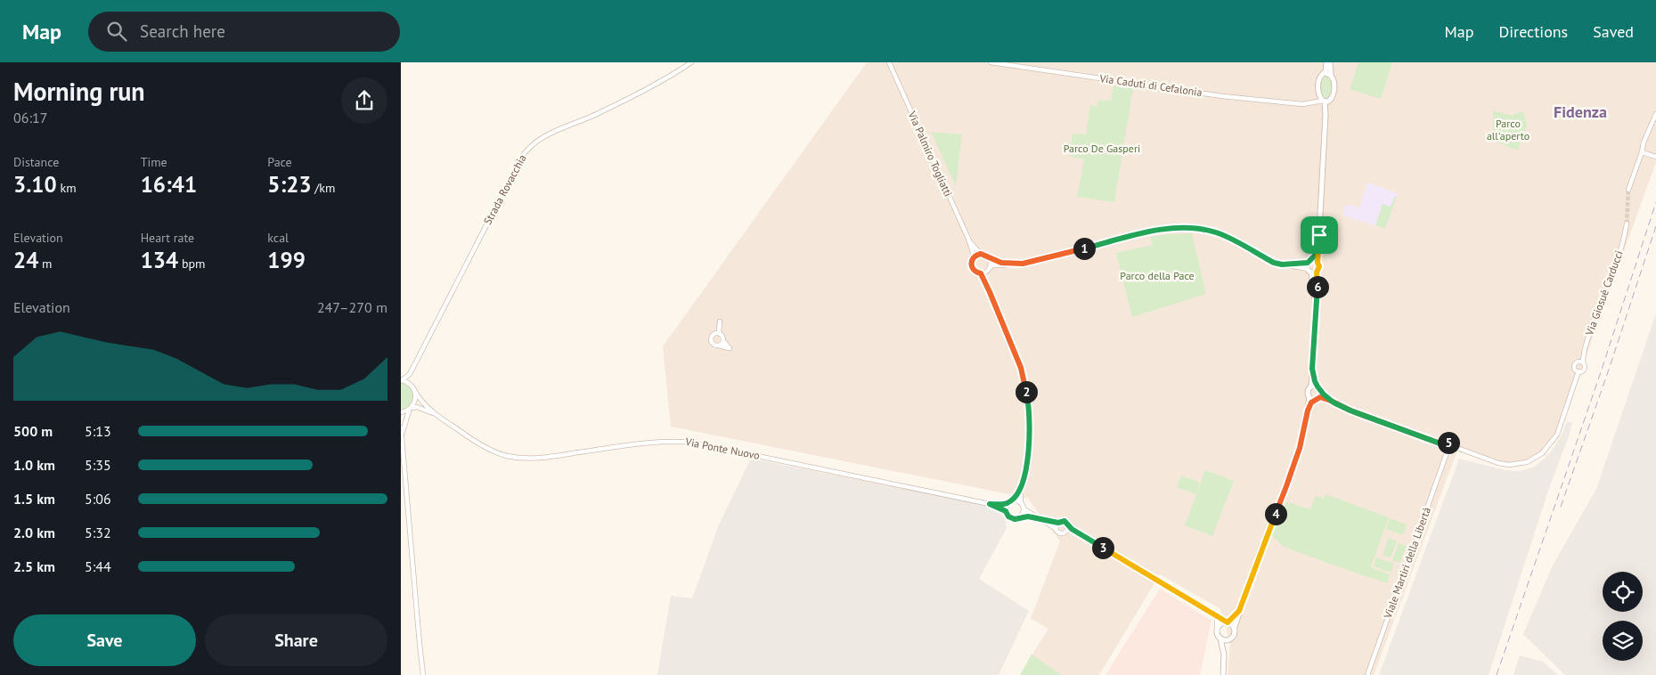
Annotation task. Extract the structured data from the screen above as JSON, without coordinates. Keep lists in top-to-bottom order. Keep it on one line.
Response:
{"streets":{"street":["Via Caduti di Cefalonia","Via Palmiro Togliatti","Strada Rovacchia","Via Giosuè Carducci","Via Ponte Nuovo","Viale Martiri della Libertà"]},"districts":["Fidenza"],"parks":["Parco all'aperto","Parco De Gasperi","Parco della Pace"],"page":{"header":"Map","search":"Search here","nav":["Map","Directions","Saved"],"heading":["Morning run","06:17"],"stats":[["Distance","3.10 km"],["Time","16:41"],["Pace","5:23 /km"],["Elevation","24 m"],["Heart rate","134 bpm"],["kcal","199"]],"pins":["1","6","2","5","4","3"],"chart":["Elevation","247–270 m"],"list":[{"name":"500 m","note":"5:13"},{"name":"1.0 km","note":"5:35"},{"name":"1.5 km","note":"5:06"},{"name":"2.0 km","note":"5:32"},{"name":"2.5 km","note":"5:44"}],"buttons":["Save","Share"]}}
